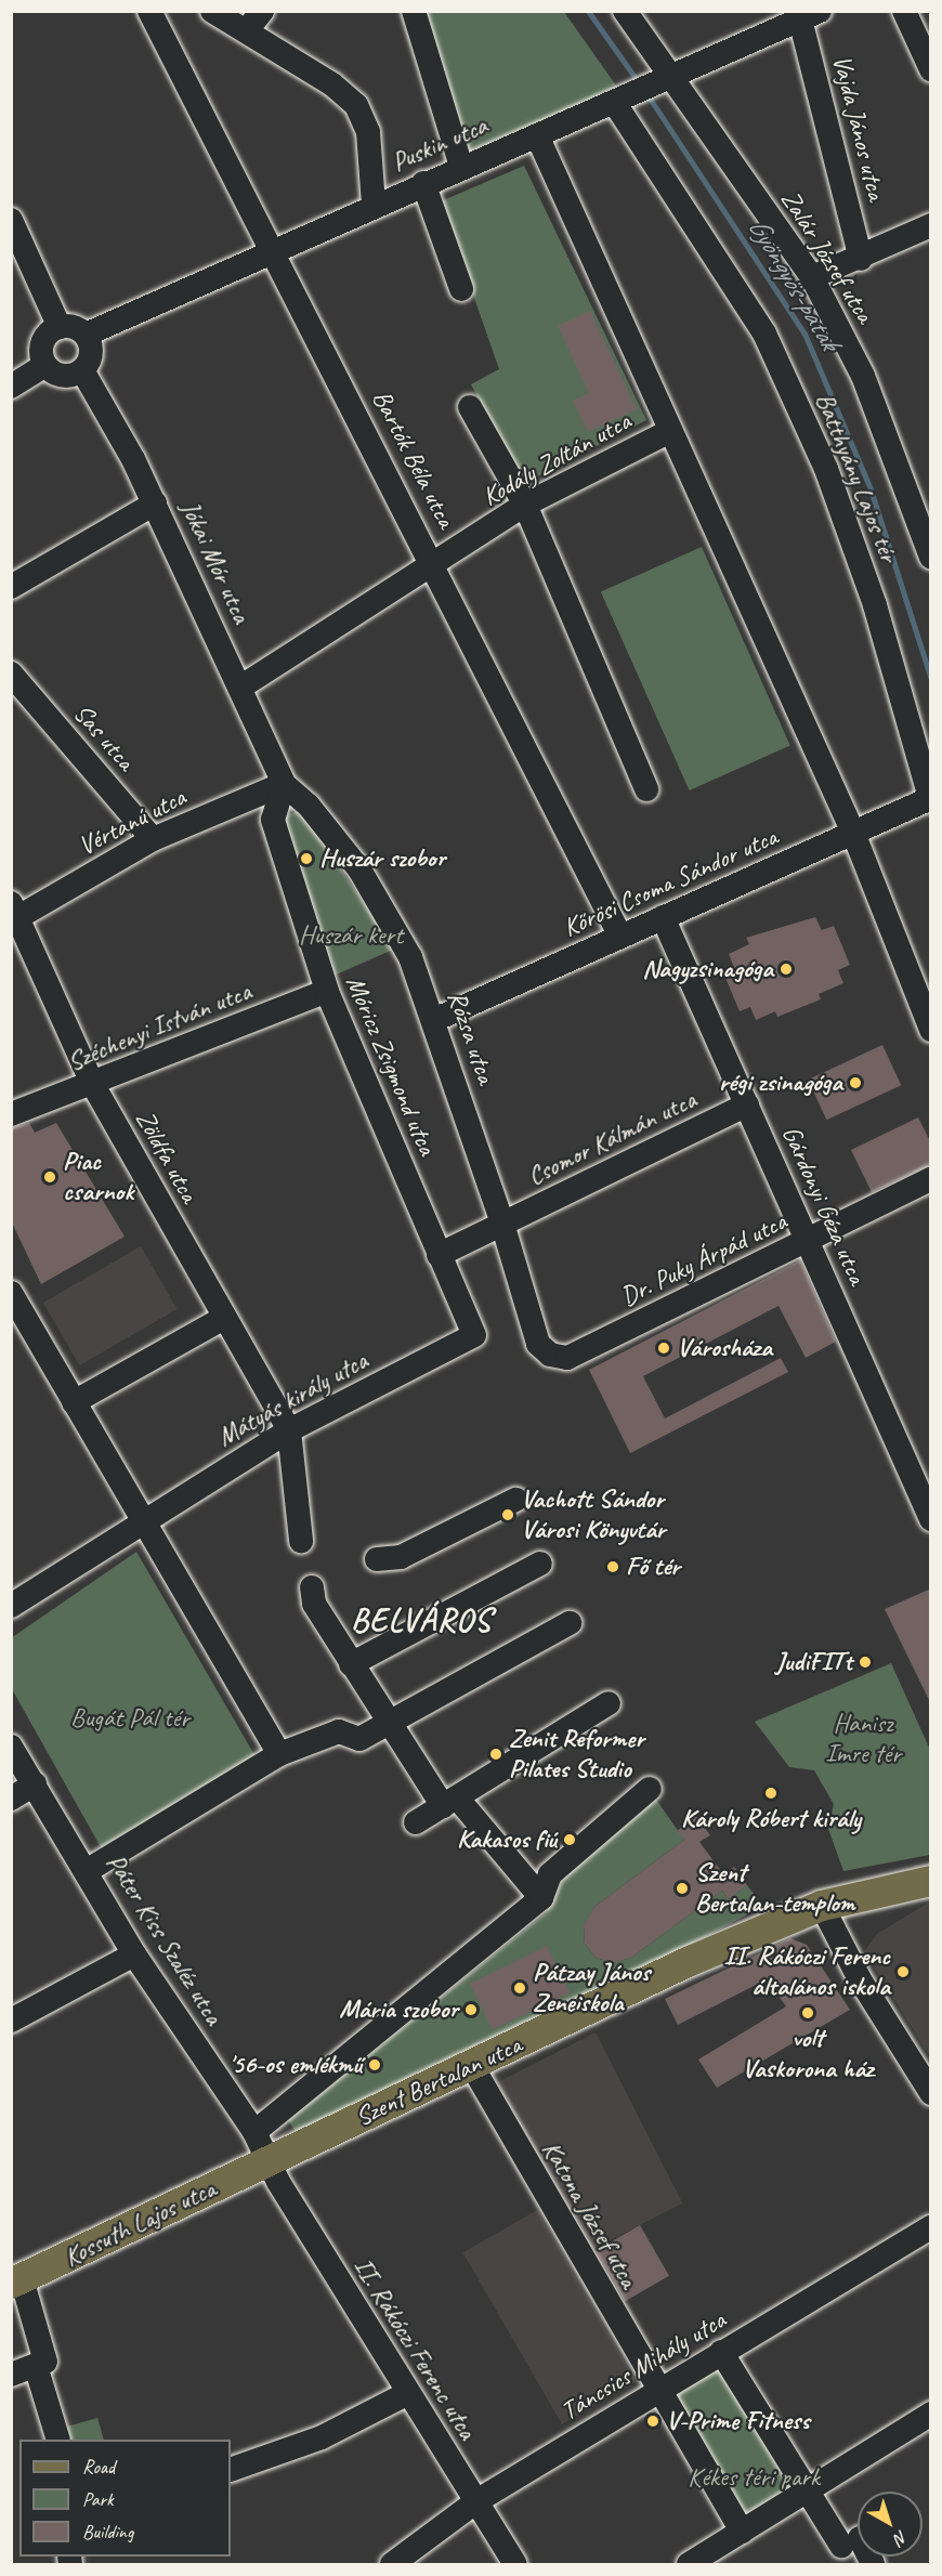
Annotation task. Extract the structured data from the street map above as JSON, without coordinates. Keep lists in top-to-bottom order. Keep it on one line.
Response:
{"streets":{"main road":["Szent Bertalan utca","Kossuth Lajos utca"],"street":["Vajda János utca","Puskin utca","Zalár József utca","Bartók Béla utca","Kodály Zoltán utca","Batthyány Lajos tér","Jókai Mór utca","Sas utca","Vértanú utca","Kőrösi Csoma Sándor utca","Széchenyi István utca","Rózsa utca","Móricz Zsigmond utca","Csomor Kálmán utca","Zöldfa utca","Gárdonyi Géza utca","Dr. Puky Árpád utca","Mátyás király utca","Páter Kiss Szaléz utca","Katona József utca","II. Rákóczi Ferenc utca","Táncsics Mihály utca"]},"crossings":[["Vajda János utca","Puskin utca"],["Puskin utca","Zalár József utca"],["Puskin utca","Bartók Béla utca"],["Puskin utca","Batthyány Lajos tér"],["Puskin utca","Jókai Mór utca"],["Bartók Béla utca","Kodály Zoltán utca"],["Bartók Béla utca","Kőrösi Csoma Sándor utca"],["Kodály Zoltán utca","Jókai Mór utca"],["Batthyány Lajos tér","Kőrösi Csoma Sándor utca"],["Jókai Mór utca","Vértanú utca"],["Jókai Mór utca","Rózsa utca"],["Jókai Mór utca","Móricz Zsigmond utca"],["Sas utca","Vértanú utca"],["Vértanú utca","Rózsa utca"],["Vértanú utca","Móricz Zsigmond utca"],["Vértanú utca","Zöldfa utca"],["Kőrösi Csoma Sándor utca","Rózsa utca"],["Kőrösi Csoma Sándor utca","Gárdonyi Géza utca"],["Széchenyi István utca","Móricz Zsigmond utca"],["Széchenyi István utca","Zöldfa utca"],["Rózsa utca","Móricz Zsigmond utca"],["Rózsa utca","Csomor Kálmán utca"],["Rózsa utca","Dr. Puky Árpád utca"],["Móricz Zsigmond utca","Mátyás király utca"],["Csomor Kálmán utca","Gárdonyi Géza utca"],["Zöldfa utca","Mátyás király utca"],["Gárdonyi Géza utca","Dr. Puky Árpád utca"],["Páter Kiss Szaléz utca","Szent Bertalan utca"],["Páter Kiss Szaléz utca","Kossuth Lajos utca"],["Páter Kiss Szaléz utca","II. Rákóczi Ferenc utca"],["Szent Bertalan utca","Katona József utca"],["Szent Bertalan utca","Kossuth Lajos utca"],["Szent Bertalan utca","II. Rákóczi Ferenc utca"],["Katona József utca","Táncsics Mihály utca"],["Kossuth Lajos utca","II. Rákóczi Ferenc utca"],["II. Rákóczi Ferenc utca","Táncsics Mihály utca"]],"districts":["BELVÁROS"],"water":["Gyöngyös-patak"],"parks":["Huszár kert","Bugát Pál tér","Hanisz Imre tér","Kékes téri park"],"places":["Huszár szobor","Nagyzsinagóga","régi zsinagóga","Piac csarnok","Városháza","Vachott Sándor Városi Könyvtár","Fő tér","JudiFITt","Zenit Reformer Pilates Studio","Károly Róbert király","Kakasos fiú","Szent Bertalan-templom","II. Rákóczi Ferenc általános iskola","Pátzay János Zeneiskola","Mária szobor","volt Vaskorona ház","'56-os emlékmű","V-Prime Fitness"],"legend":["Road","Park","Building"],"north":"bottom right"}
